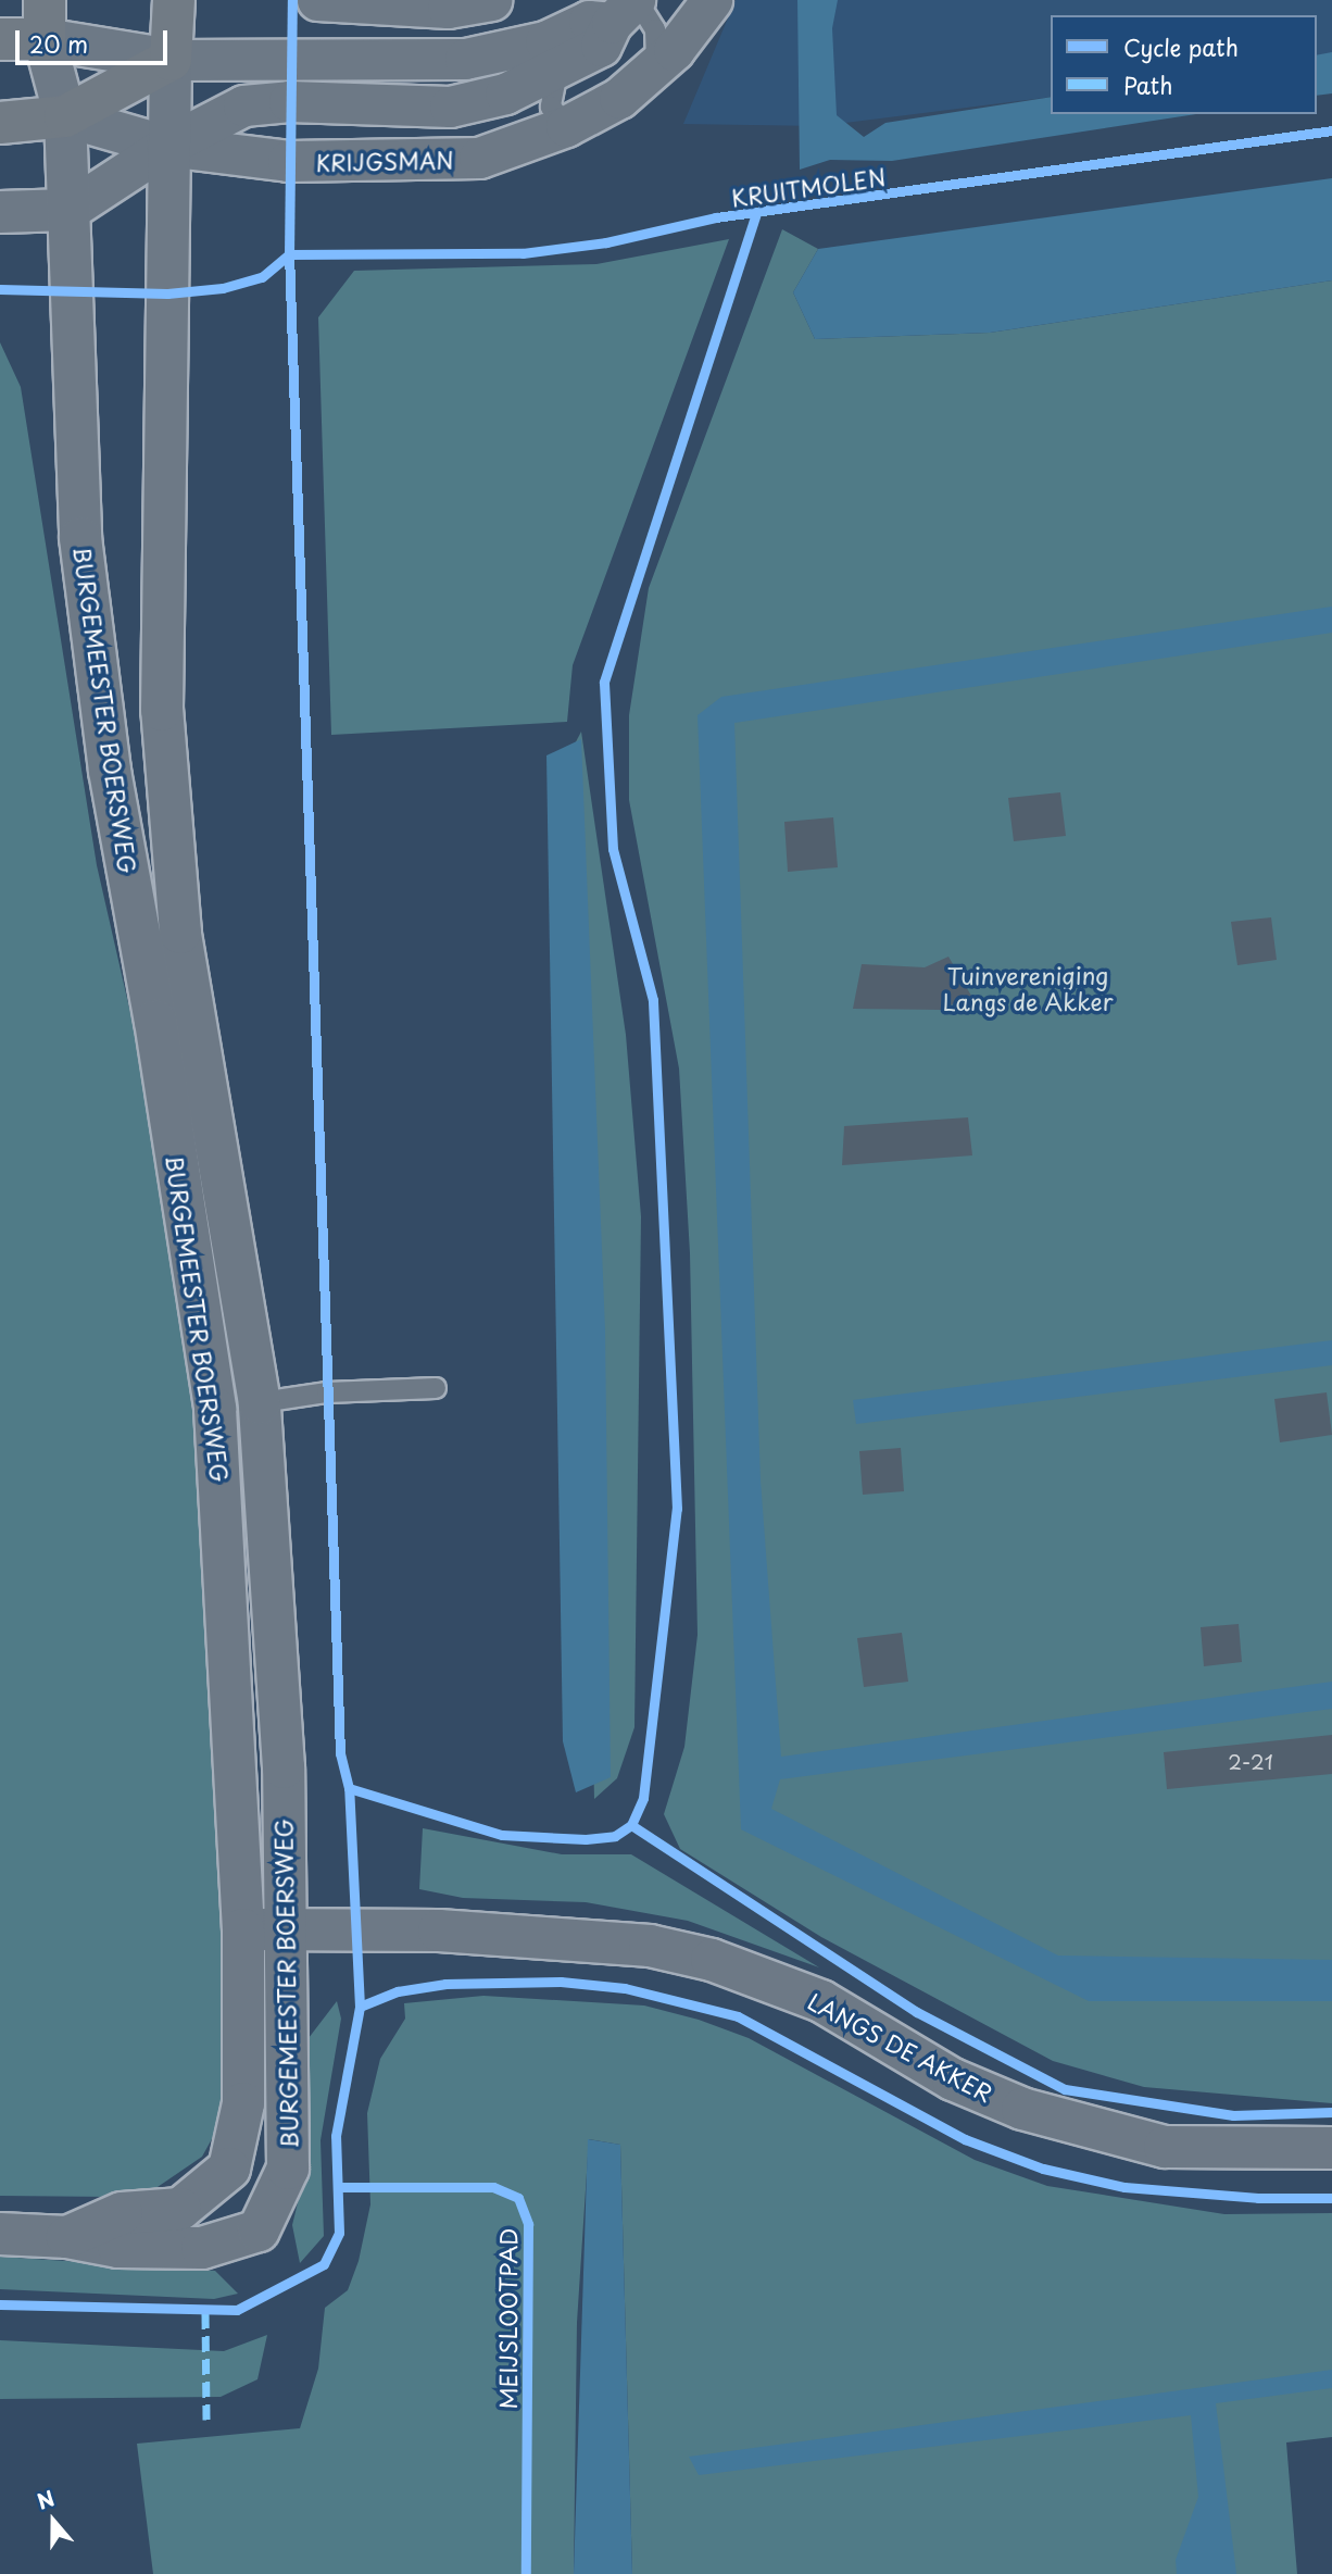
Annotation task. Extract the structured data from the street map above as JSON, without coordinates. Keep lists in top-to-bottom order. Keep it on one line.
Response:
{"streets":{"main road":["BURGEMEESTER BOERSWEG"],"street":["KRIJGSMAN","LANGS DE AKKER"],"cycle path":["KRUITMOLEN","MEIJSLOOTPAD"]},"crossings":[["KRIJGSMAN","BURGEMEESTER BOERSWEG"],["BURGEMEESTER BOERSWEG","LANGS DE AKKER"]],"parks":["Tuinvereniging Langs de Akker"],"house_numbers":["2-21"],"legend":["Cycle path","Path"],"scale_bar":"20 m","north":"top"}
